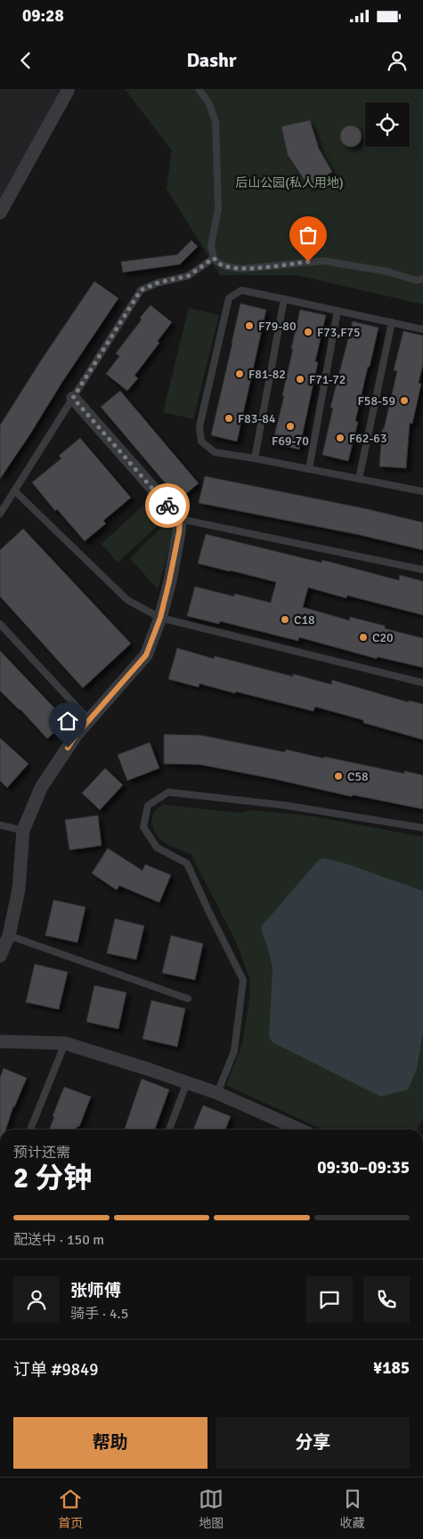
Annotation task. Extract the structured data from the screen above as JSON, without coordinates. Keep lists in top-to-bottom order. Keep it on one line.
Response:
{"parks":["后山公园(私人用地)"],"places":["F79-80","F73,F75","F81-82","F71-72","F58-59","F83-84","F69-70","F62-63","C18","C20","C58"],"page":{"status":"09:28","header":"Dashr","heading":["2 分钟","预计还需","09:30–09:35"],"panel":["张师傅","骑手 · 4.5","订单 #9849","¥185"],"bar":"配送中 · 150 m","buttons":["帮助","分享"],"tabs":["首页","地图","收藏"]}}
